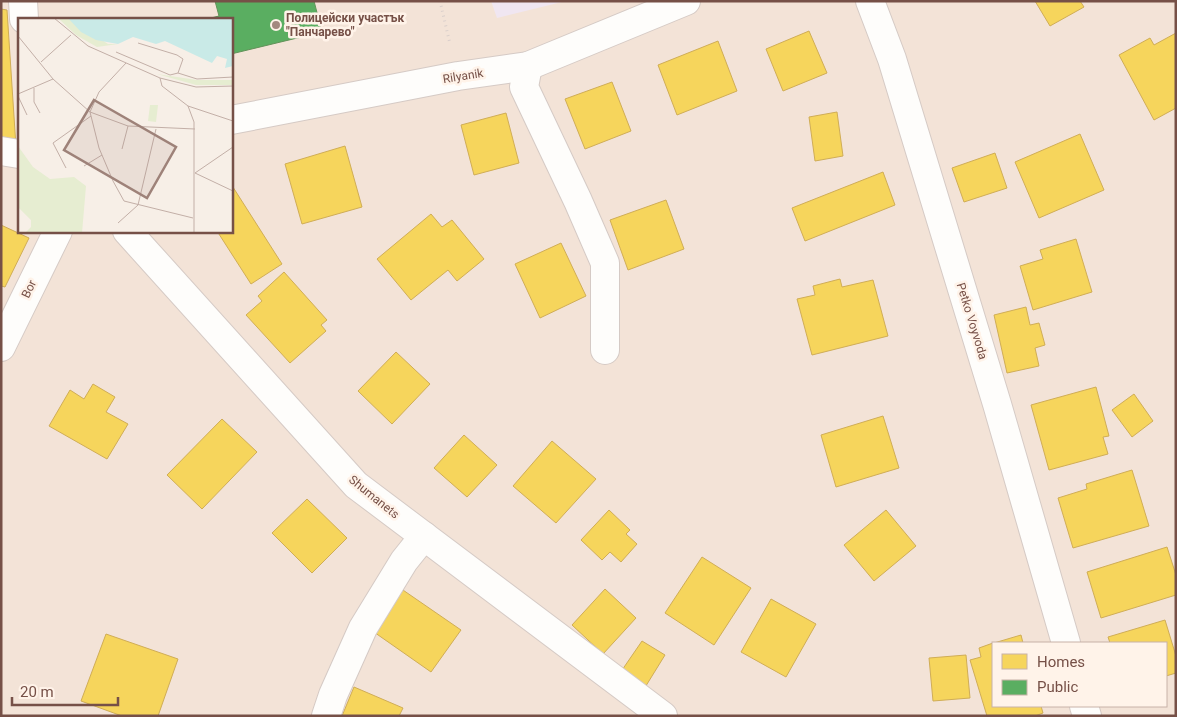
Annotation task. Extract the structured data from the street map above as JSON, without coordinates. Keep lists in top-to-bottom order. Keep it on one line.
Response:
{"streets":{"street":["Rilyanik","Bor","Petko Voyvoda","Shumanets"]},"places":["Полицейски участък \"Панчарево\""],"legend":["Homes","Public"],"scale_bar":"20 m"}
